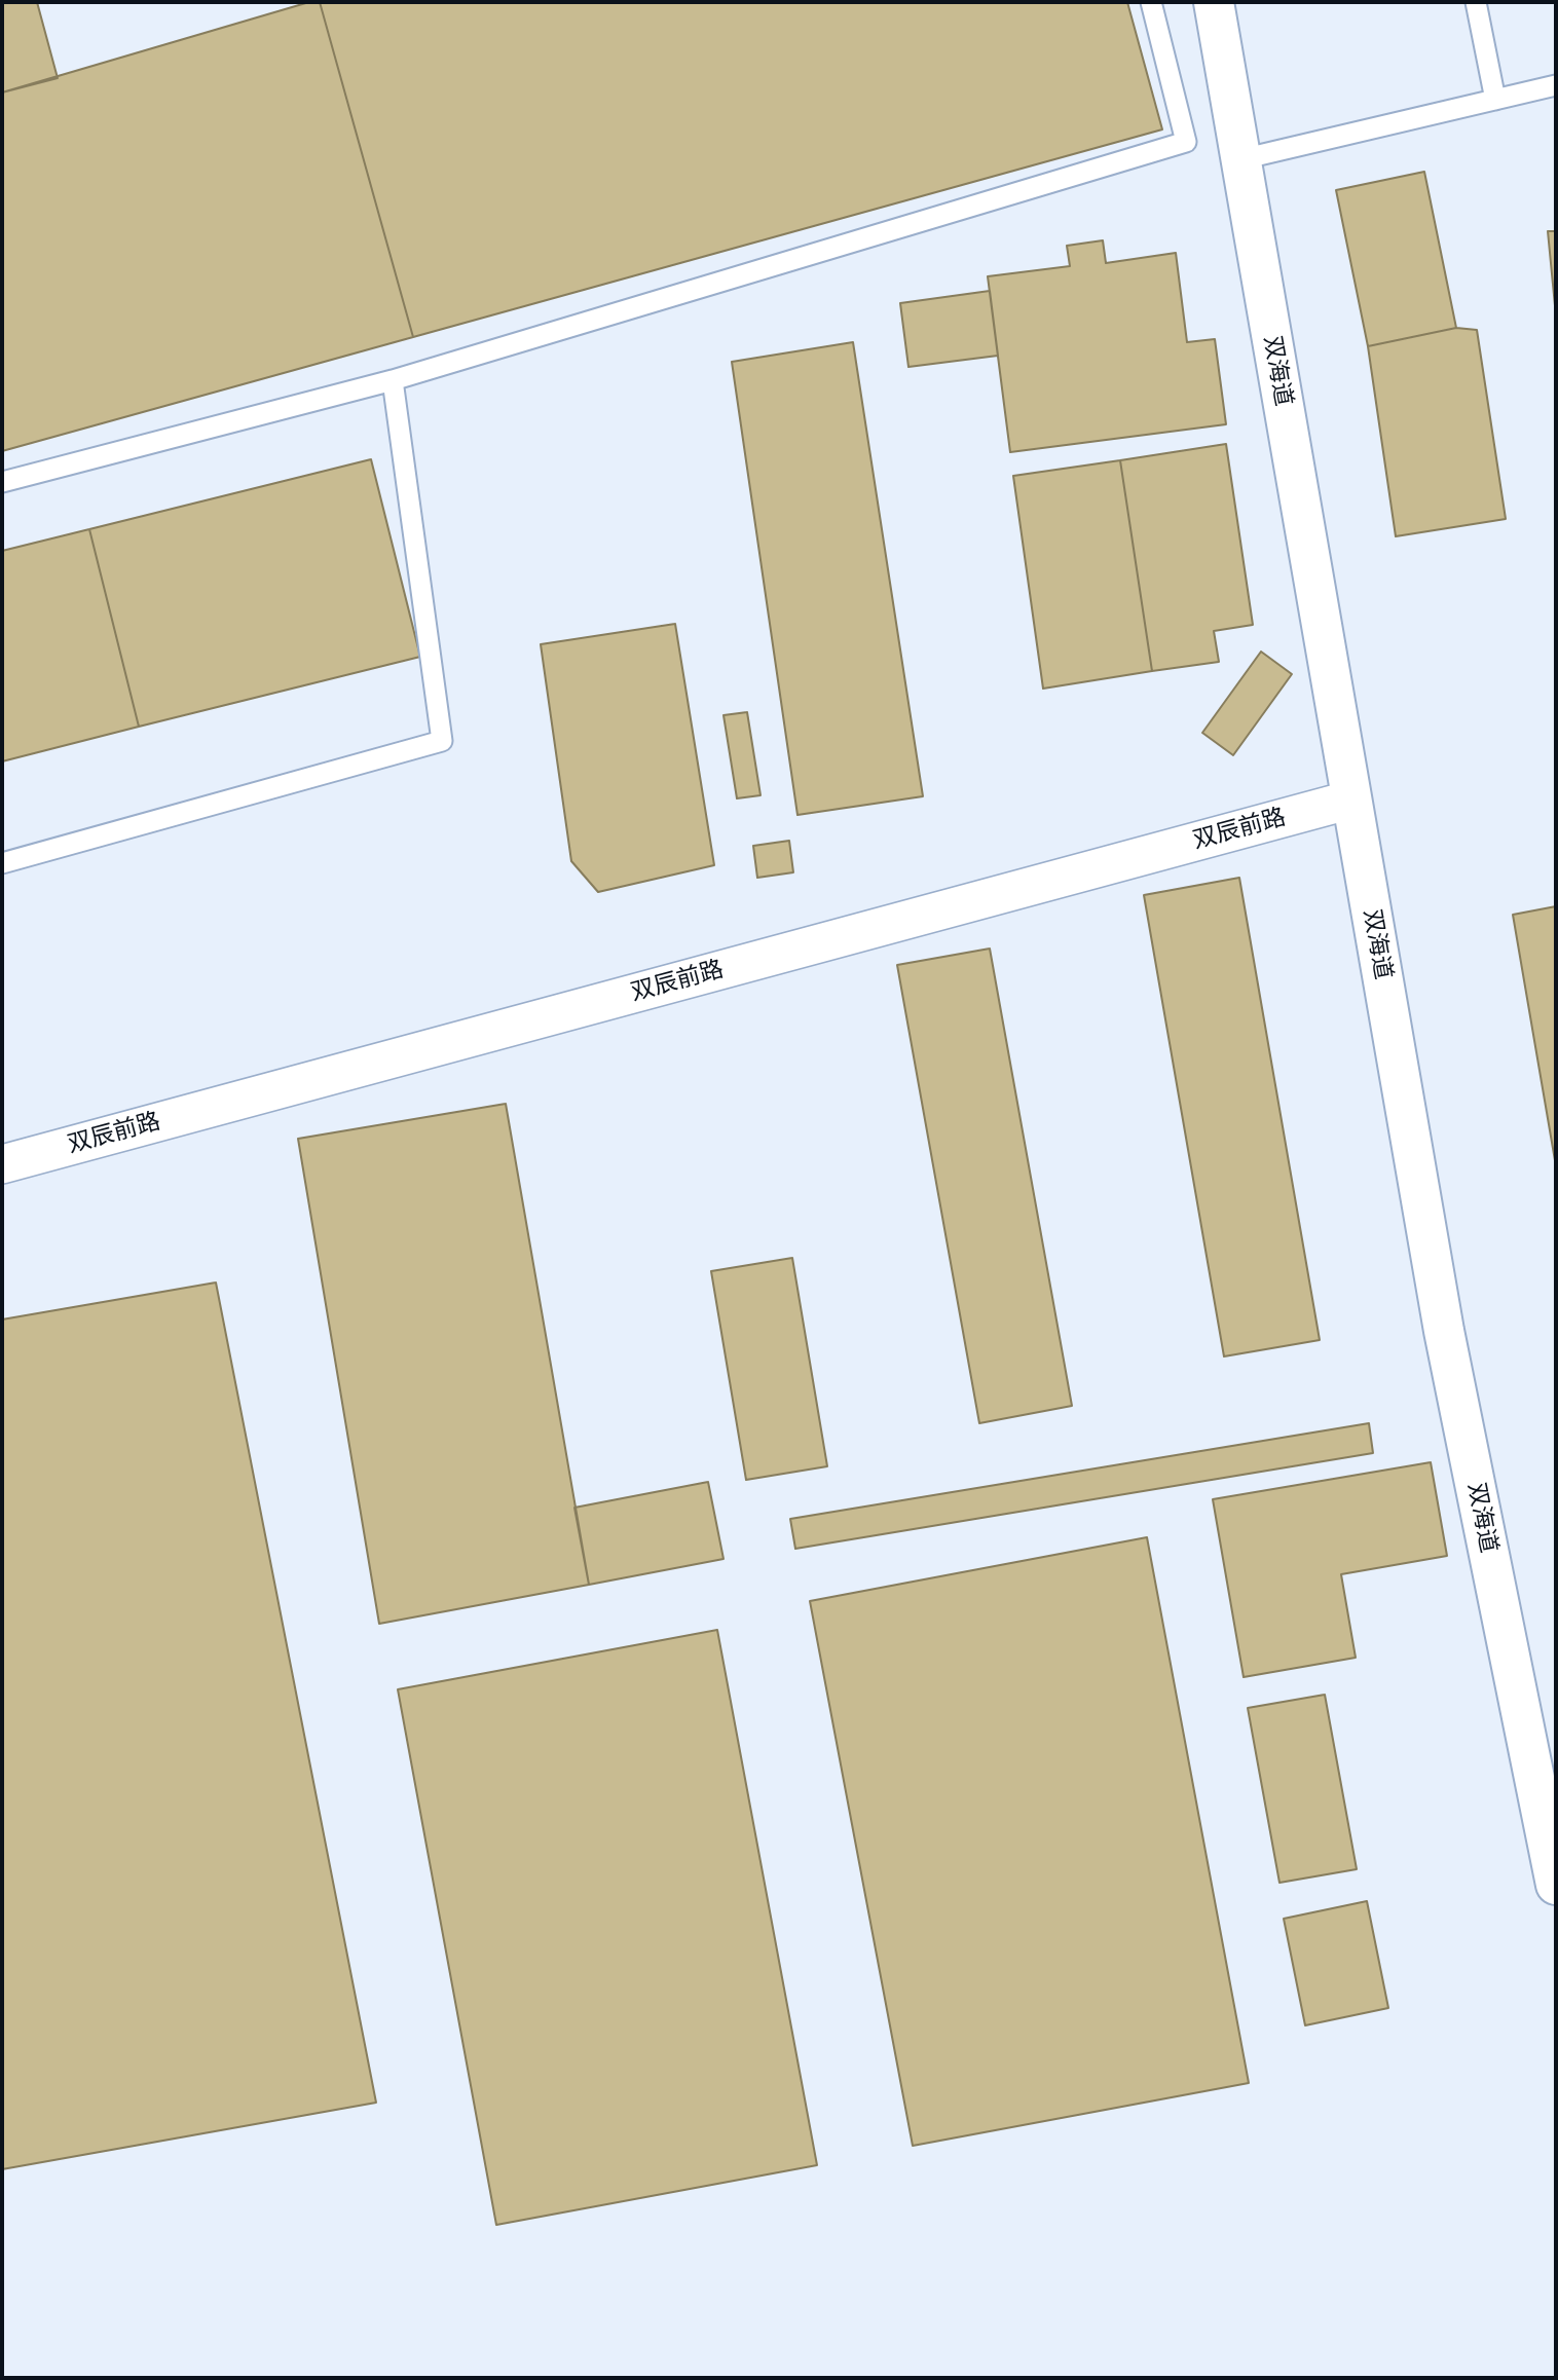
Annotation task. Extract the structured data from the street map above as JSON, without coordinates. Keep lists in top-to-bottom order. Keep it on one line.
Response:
{"streets":{"street":["双海道","双辰前路"]},"crossings":[["双海道","双辰前路"]]}
